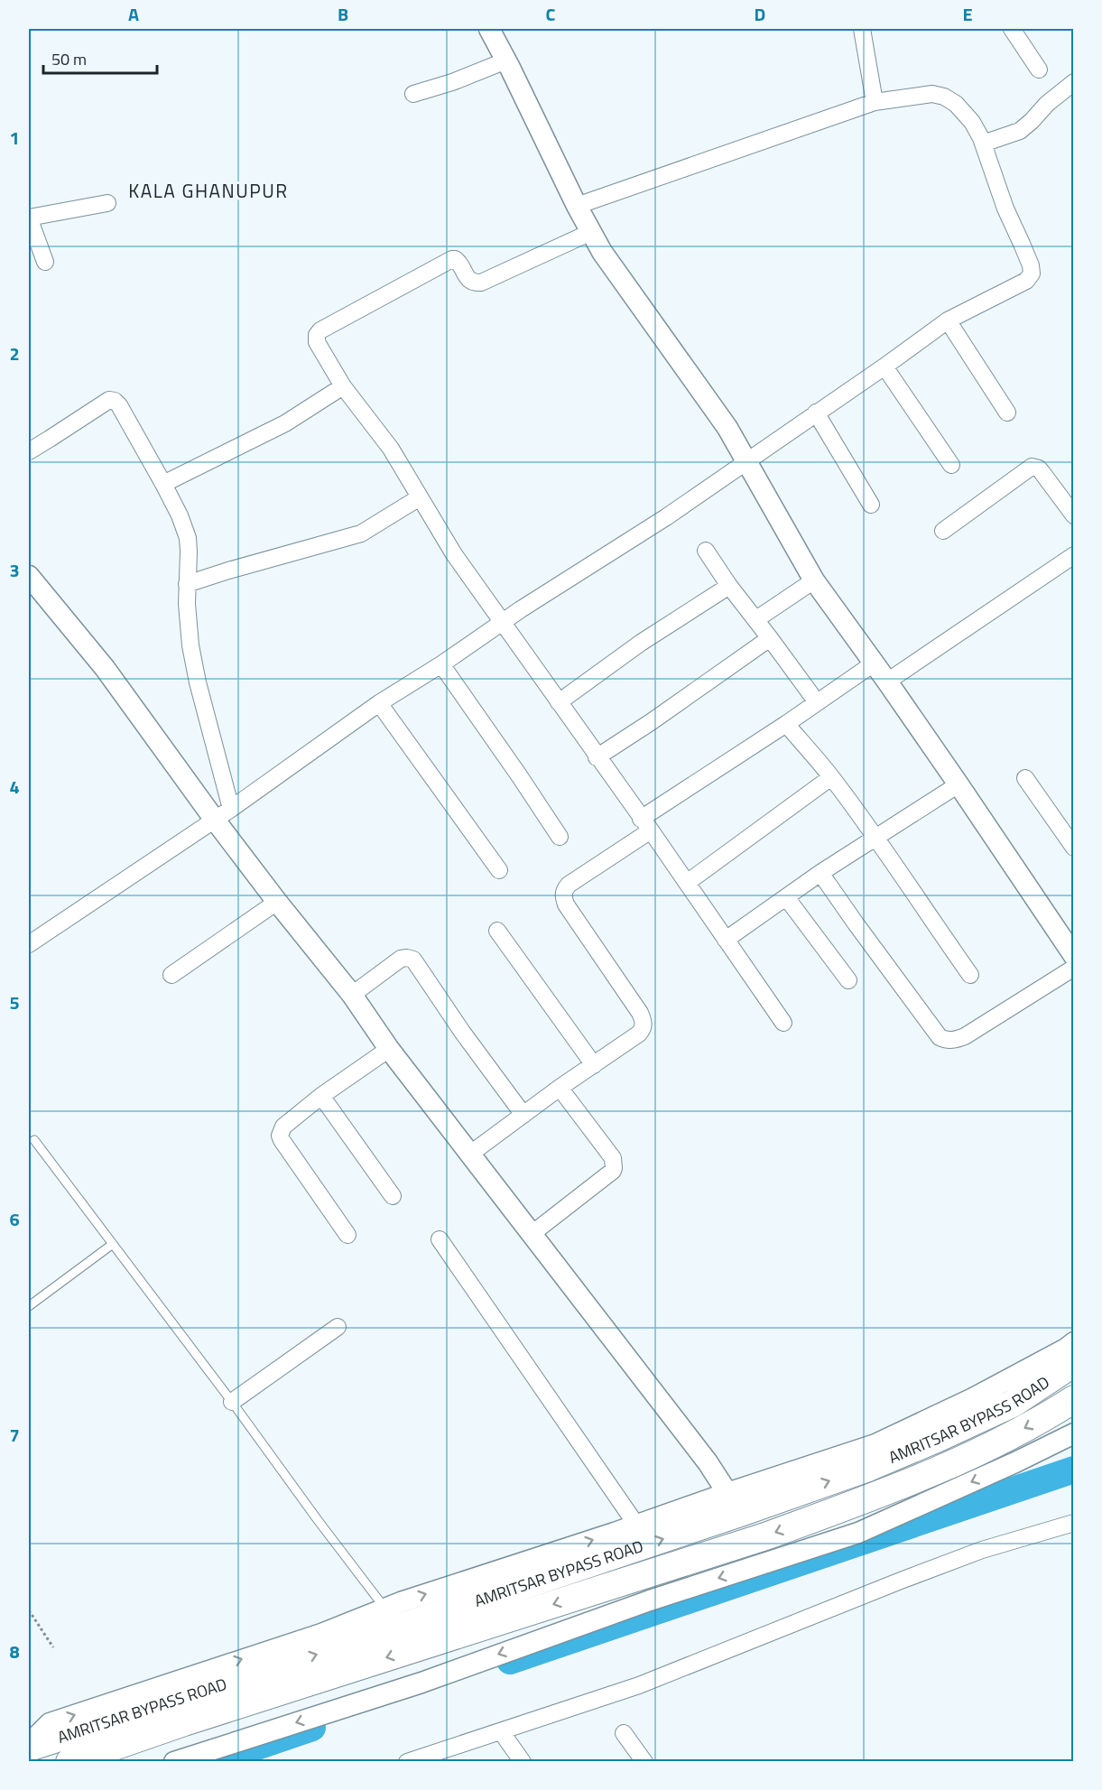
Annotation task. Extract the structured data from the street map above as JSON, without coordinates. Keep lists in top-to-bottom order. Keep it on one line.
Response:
{"streets":{"highway":["AMRITSAR BYPASS ROAD"]},"districts":["KALA GHANUPUR"],"scale_bar":"50 m","grid":{"columns":["A","B","C","D","E"],"rows":["1","2","3","4","5","6","7","8"]}}
